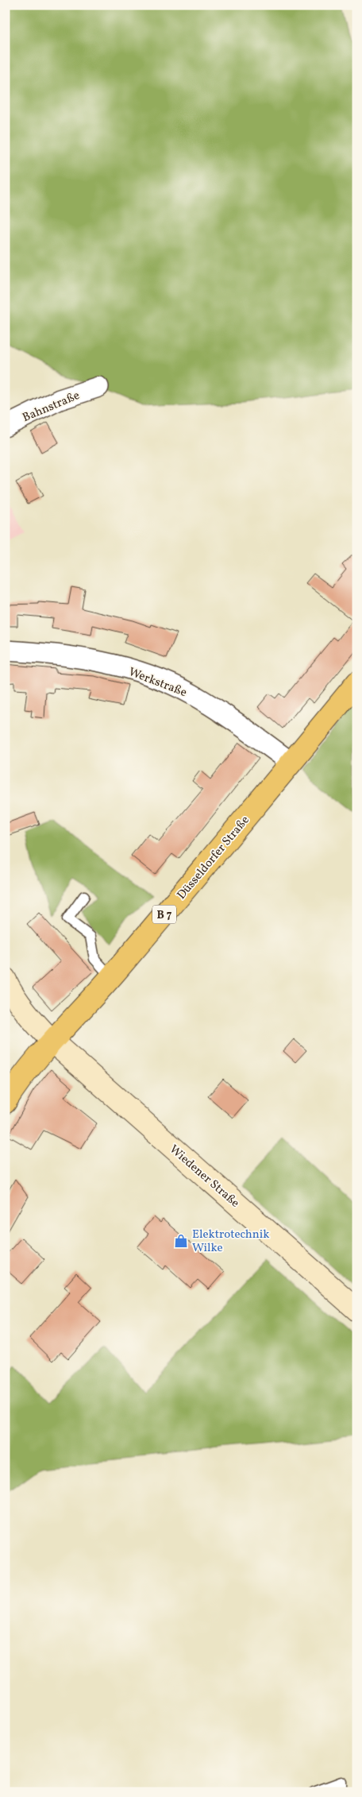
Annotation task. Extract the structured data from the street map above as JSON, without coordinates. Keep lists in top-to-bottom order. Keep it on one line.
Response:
{"streets":{"main road":["Düsseldorfer Straße","B 7","Wiedener Straße"],"street":["Bahnstraße","Werkstraße"]},"crossings":[["Werkstraße","Düsseldorfer Straße"],["Düsseldorfer Straße","Wiedener Straße"]],"places":{"shop":["Elektrotechnik Wilke"]}}
